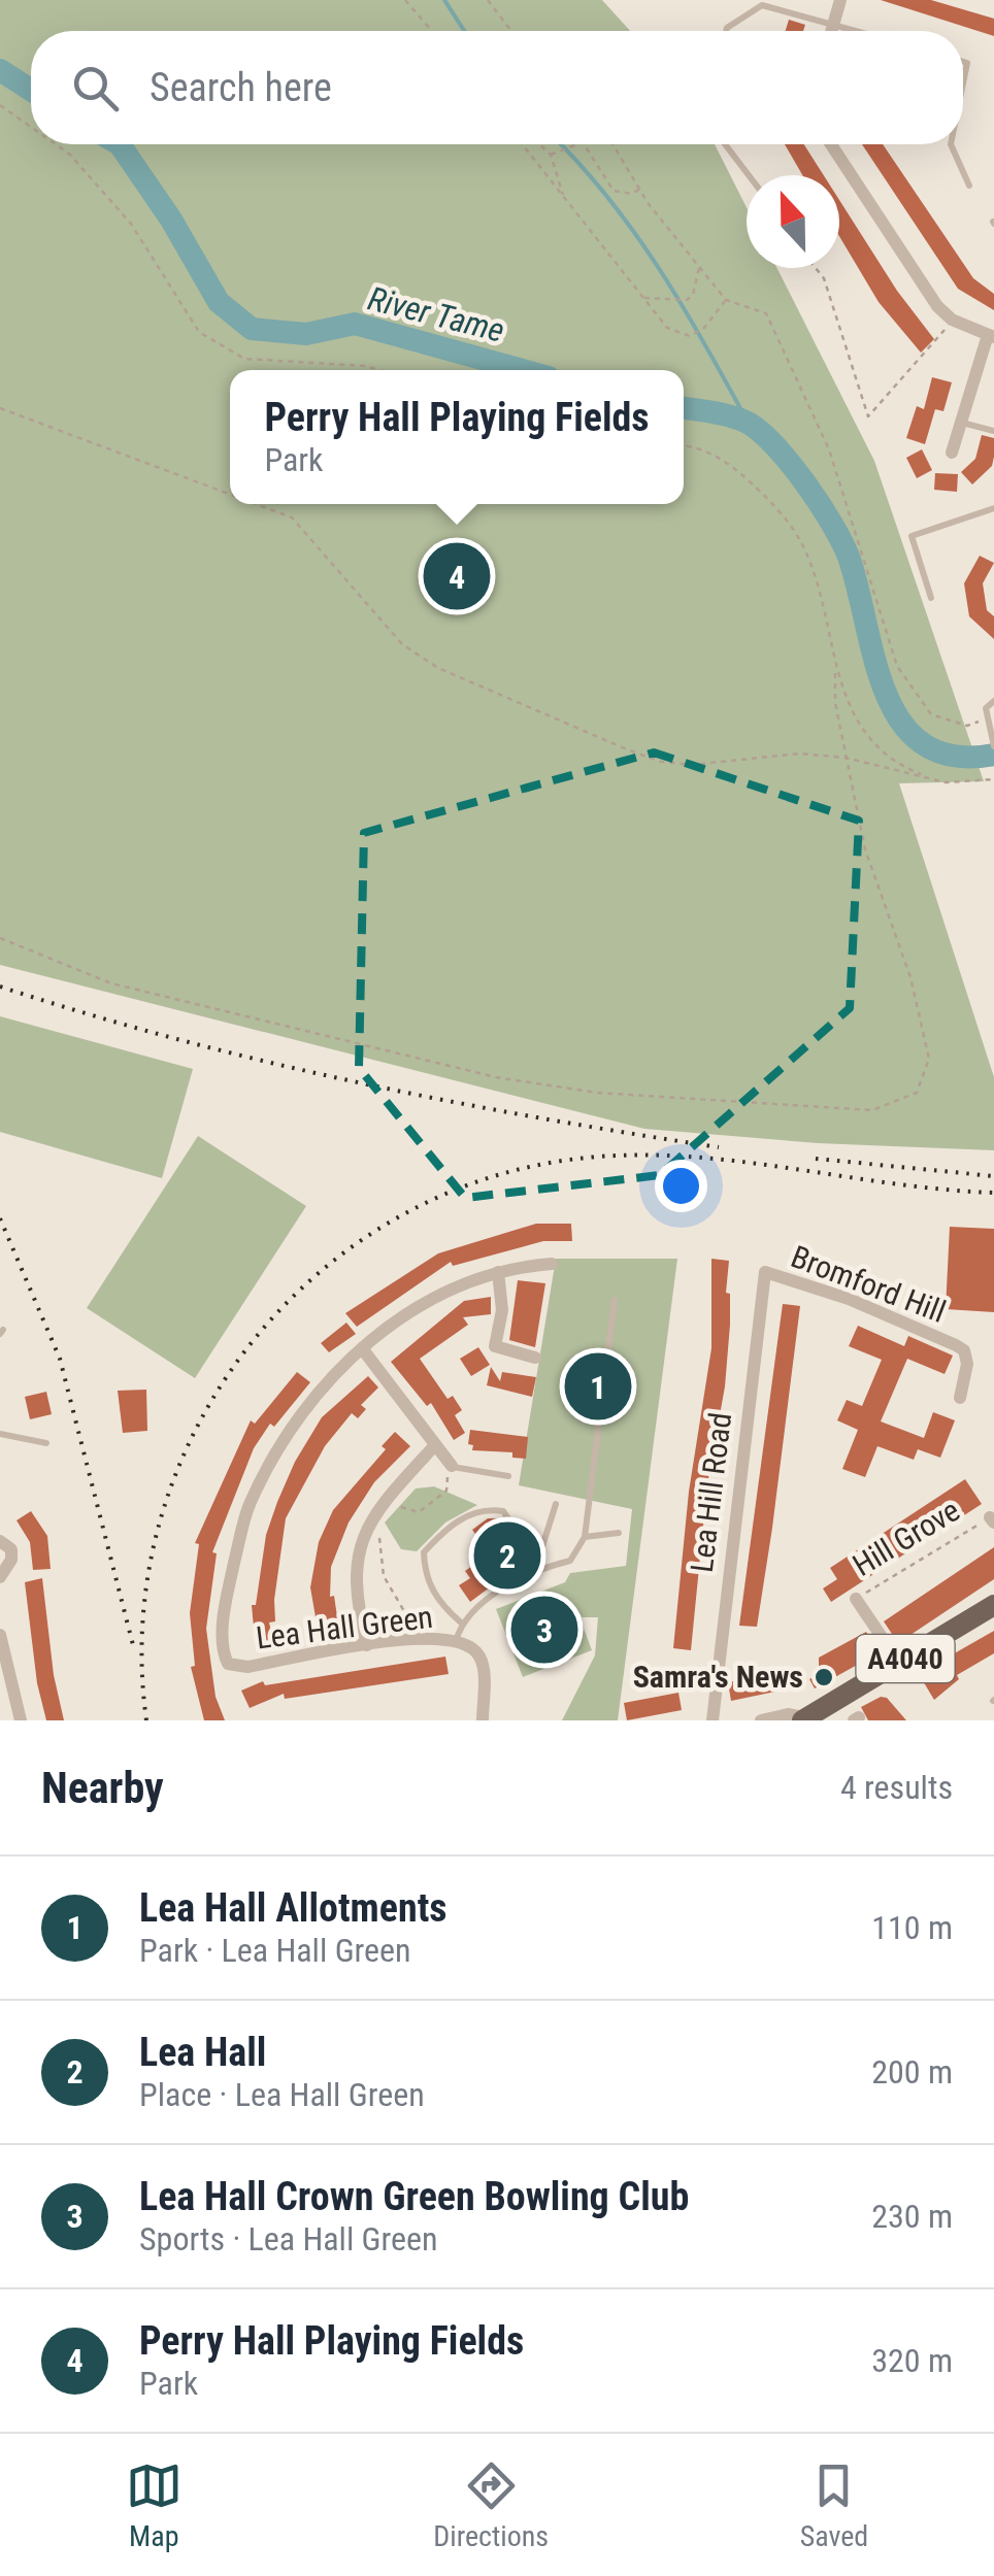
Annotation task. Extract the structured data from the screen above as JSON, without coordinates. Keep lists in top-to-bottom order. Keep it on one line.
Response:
{"streets":{"main road":["A4040"],"street":["Bromford Hill","Lea Hill Road","Hill Grove","Lea Hall Green"]},"crossings":[["Bromford Hill","Lea Hill Road"],["Hill Grove","A4040"]],"water":["River Tame"],"places":["Samra's News"],"north":"top","page":{"search":"Search here","popup":["Perry Hall Playing Fields","Park"],"pins":["4","1","2","3"],"heading":["Nearby","4 results"],"list":[{"mark":"1","name":"Lea Hall Allotments","note":"Park · Lea Hall Green","value":"110 m"},{"mark":"2","name":"Lea Hall","note":"Place · Lea Hall Green","value":"200 m"},{"mark":"3","name":"Lea Hall Crown Green Bowling Club","note":"Sports · Lea Hall Green","value":"230 m"},{"mark":"4","name":"Perry Hall Playing Fields","note":"Park","value":"320 m"}],"nav":["Map","Directions","Saved"]}}
